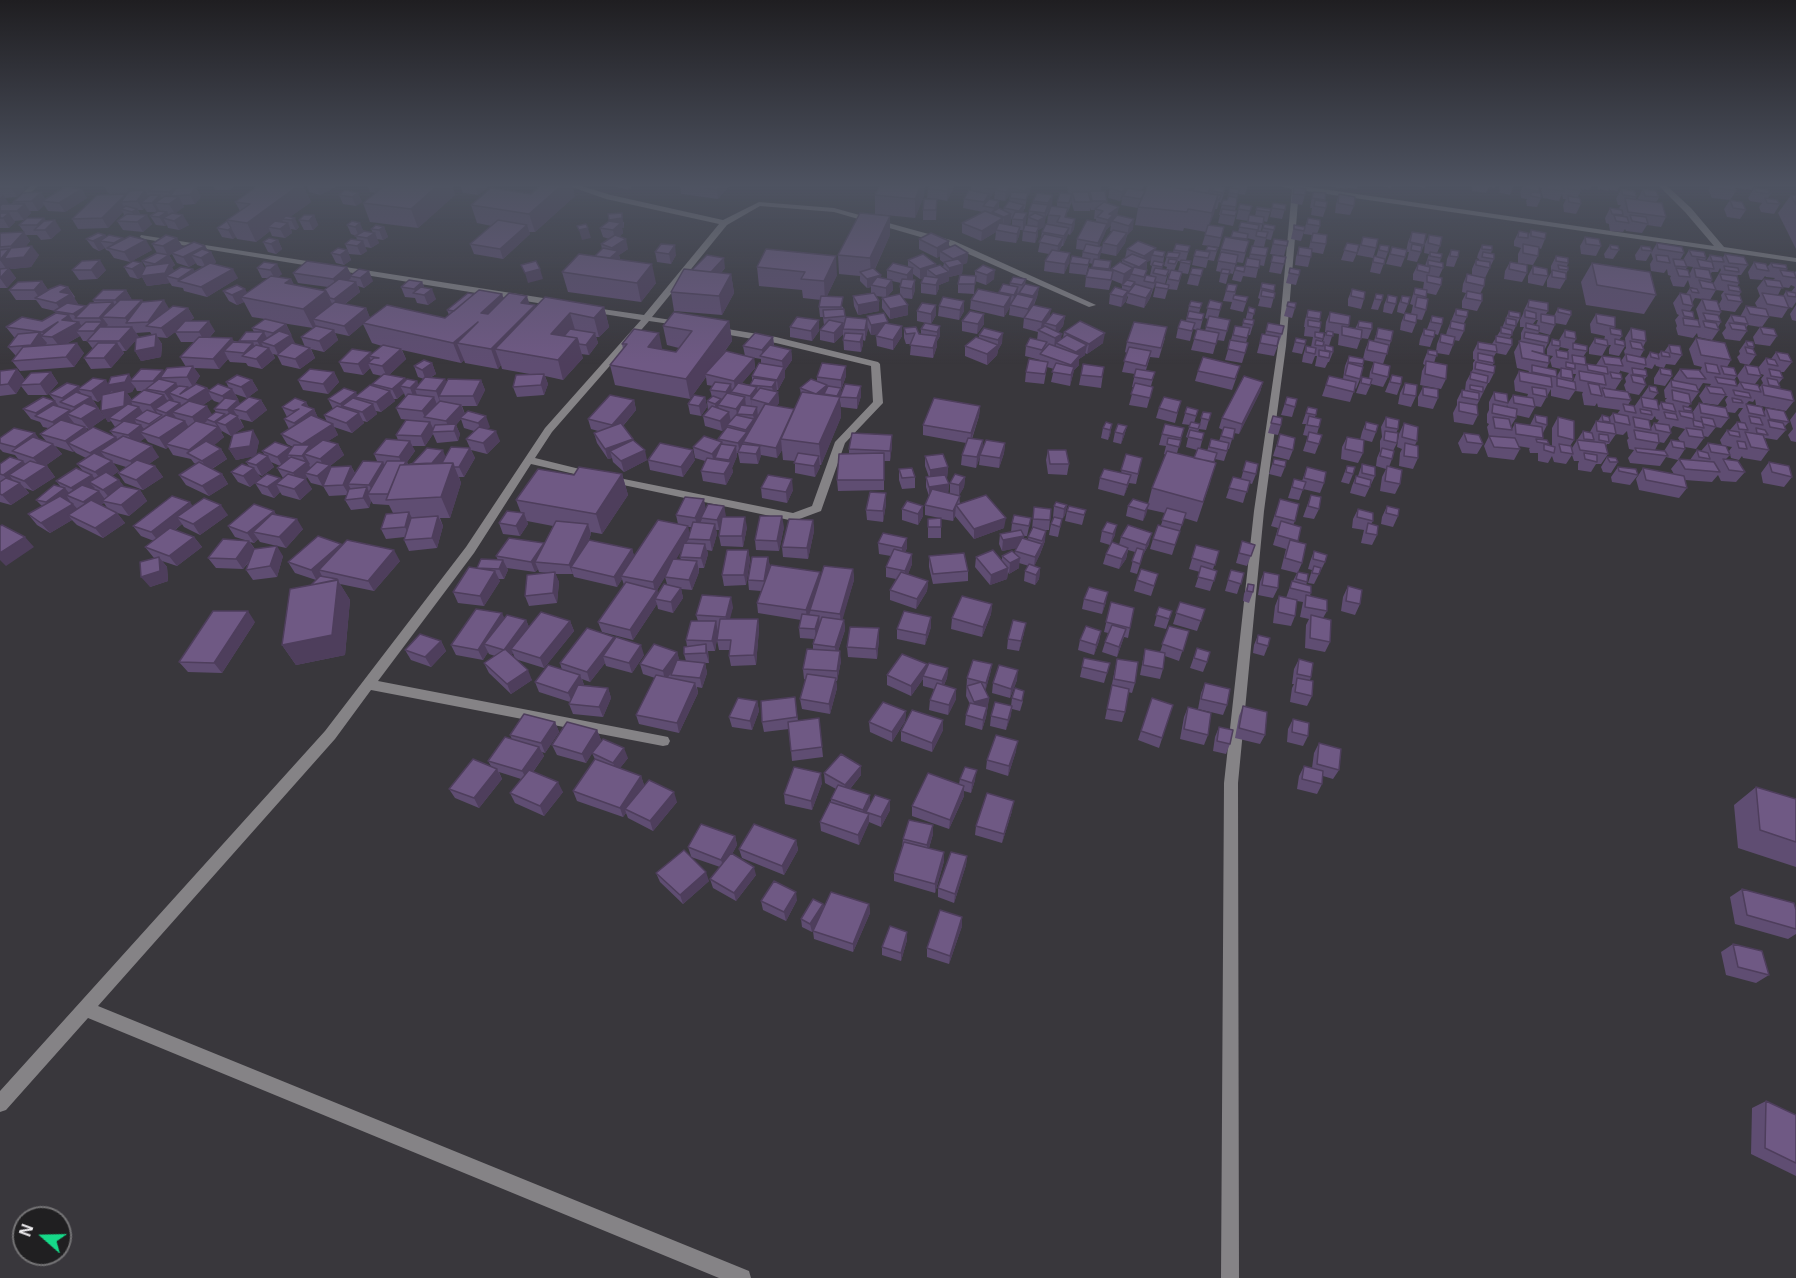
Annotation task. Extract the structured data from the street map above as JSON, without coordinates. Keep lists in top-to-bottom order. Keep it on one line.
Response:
{"north":"left"}
